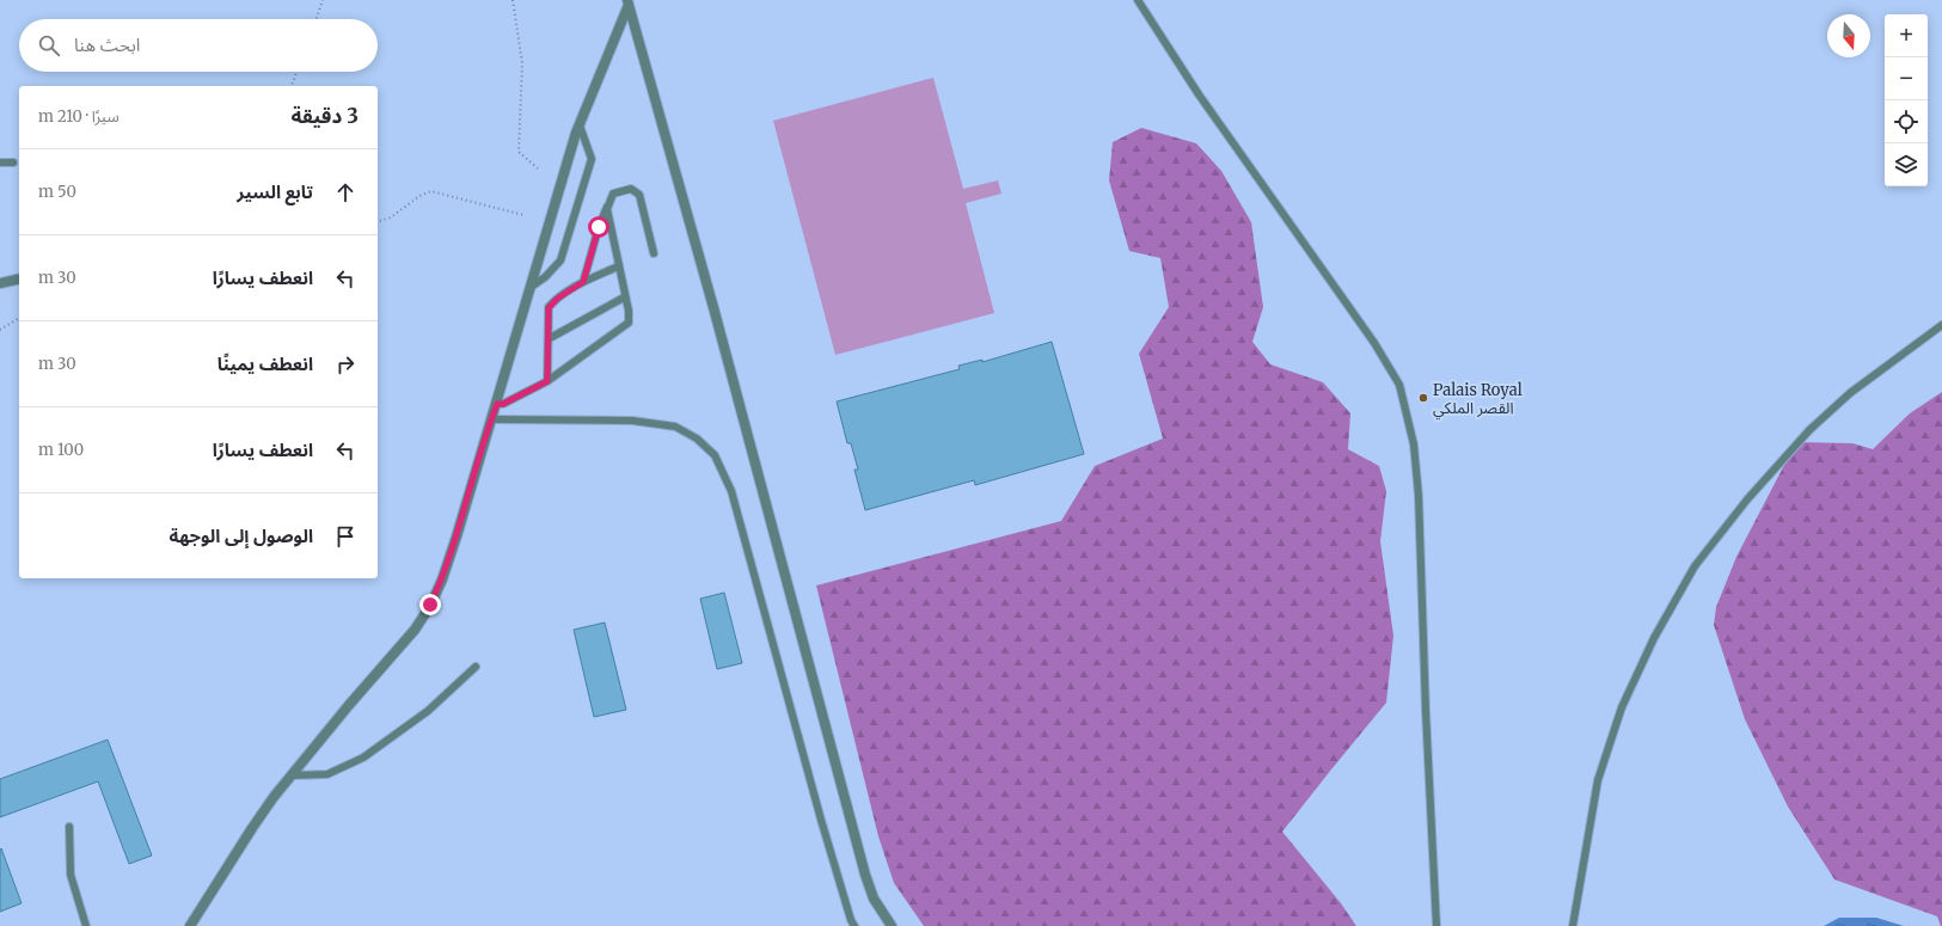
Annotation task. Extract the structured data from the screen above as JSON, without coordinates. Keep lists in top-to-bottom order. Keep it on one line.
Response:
{"places":["Palais Royal القصر الملكي"],"north":"bottom","page":{"map_buttons":["+","−"],"search":"ابحث هنا","heading":["3 دقيقة","سيرًا · 210 m"],"list":[["تابع السير","50 m"],["انعطف يسارًا","30 m"],["انعطف يمينًا","30 m"],["انعطف يسارًا","100 m"],"الوصول إلى الوجهة"]}}
